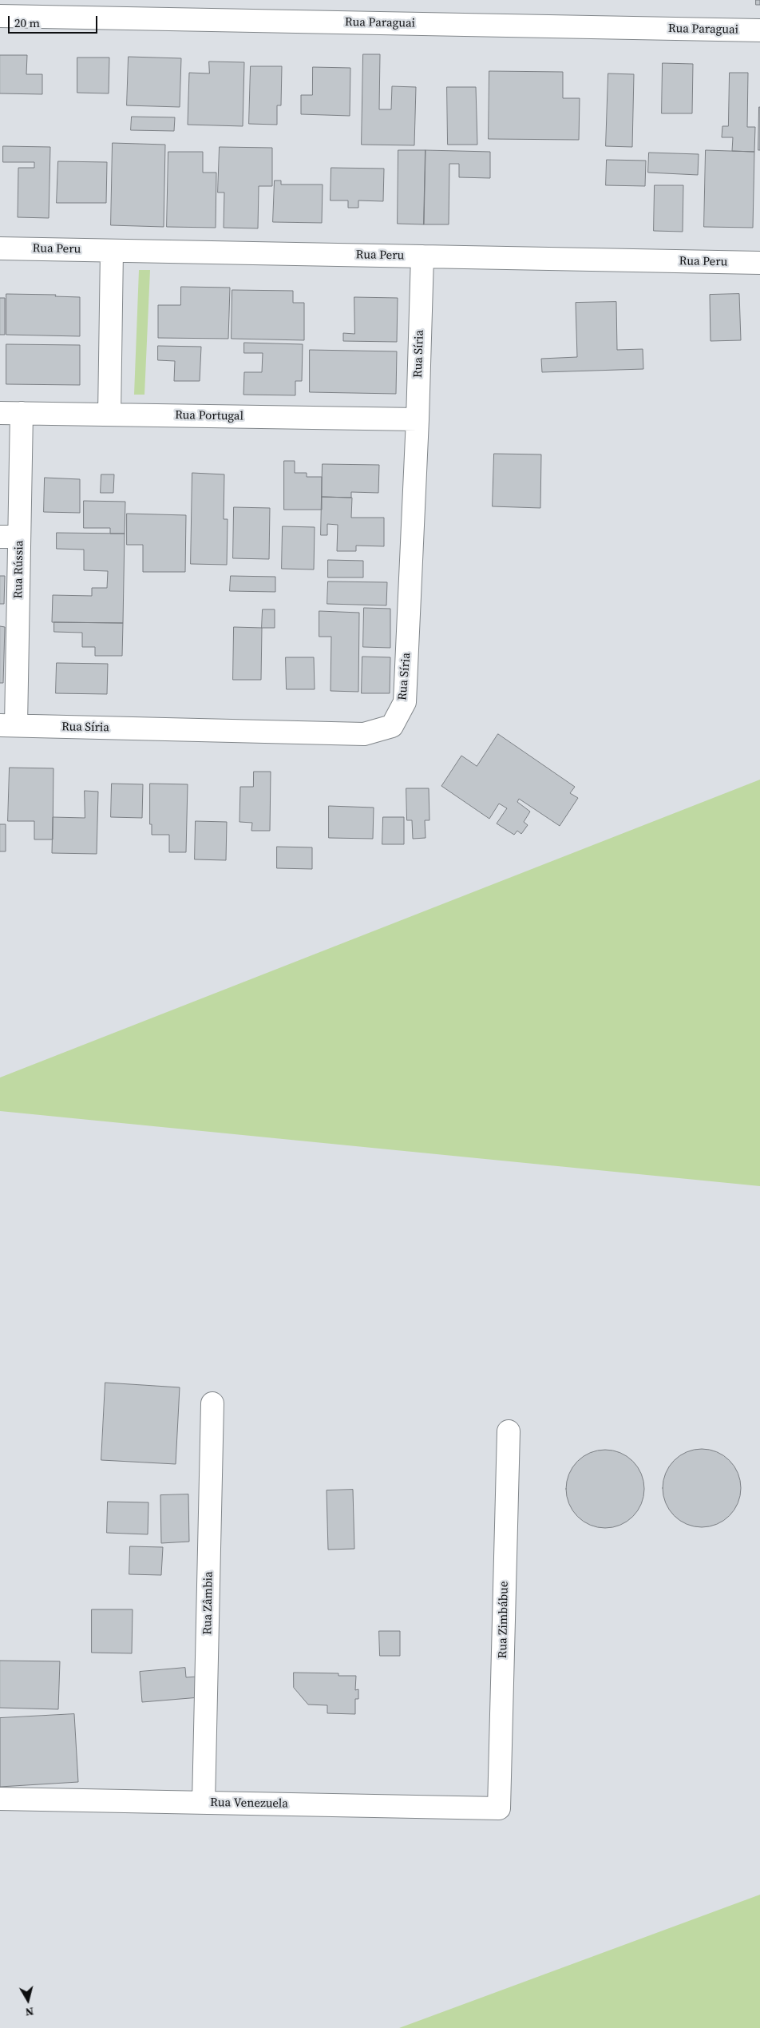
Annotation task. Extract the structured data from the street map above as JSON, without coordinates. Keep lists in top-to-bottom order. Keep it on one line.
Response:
{"streets":{"street":["Rua Paraguai","Rua Peru","Rua Síria","Rua Portugal","Rua Rússia","Rua Zâmbia","Rua Zimbábue","Rua Venezuela"]},"crossings":[["Rua Peru","Rua Síria"],["Rua Síria","Rua Portugal"],["Rua Síria","Rua Rússia"],["Rua Portugal","Rua Rússia"],["Rua Zâmbia","Rua Venezuela"],["Rua Zimbábue","Rua Venezuela"]],"scale_bar":"20 m","north":"bottom"}
